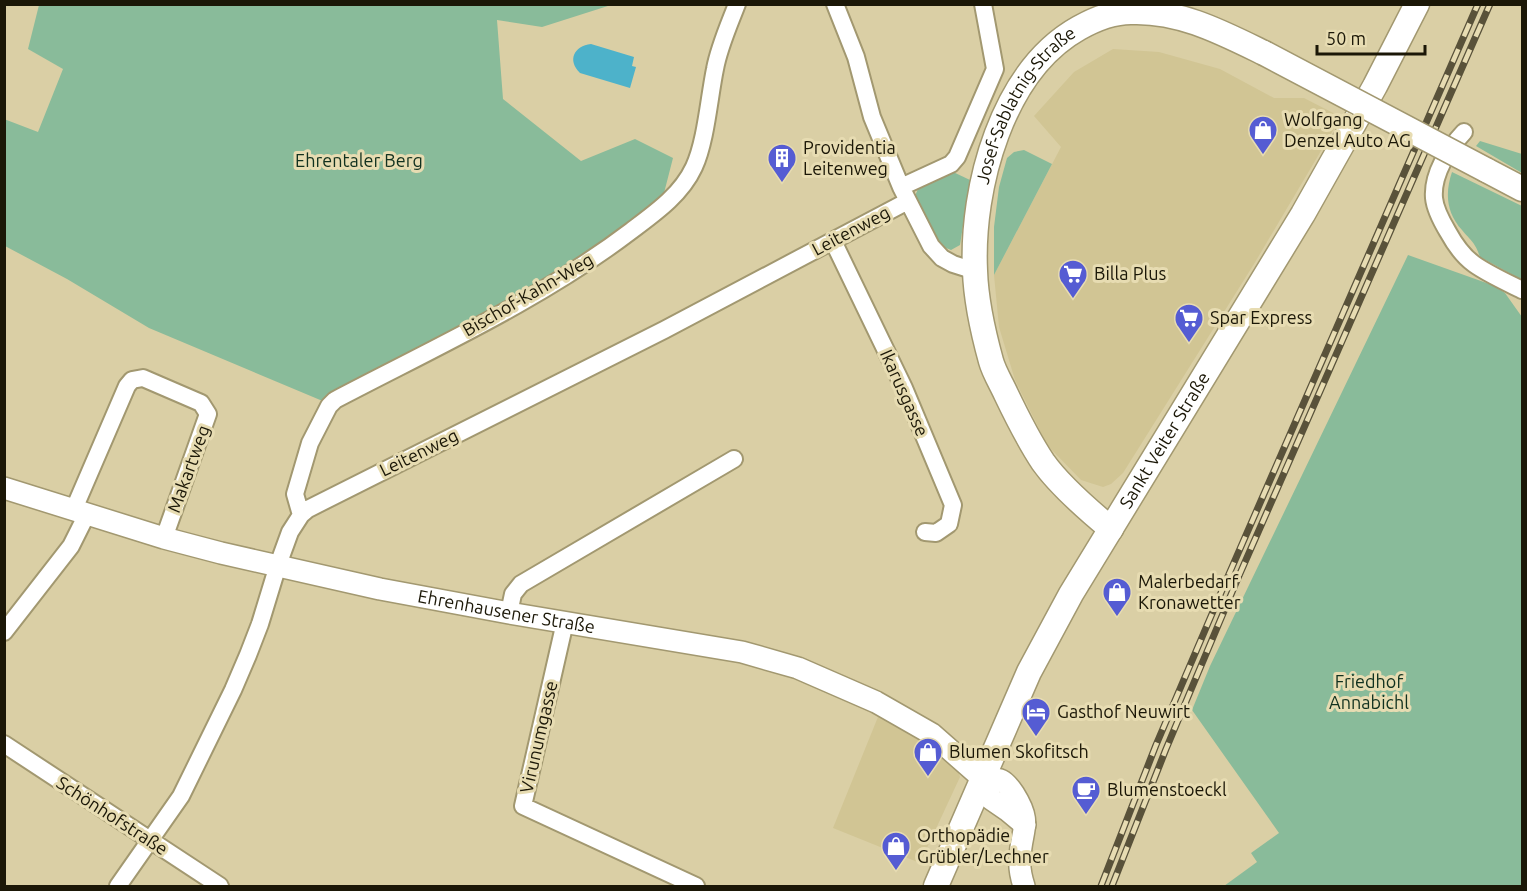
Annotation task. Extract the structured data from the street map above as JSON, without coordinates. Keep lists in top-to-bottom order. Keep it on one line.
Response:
{"streets":{"main road":["Josef-Sablatnig-Straße","Sankt Veiter Straße"],"street":["Leitenweg","Bischof-Kahn-Weg","Ikarusgasse","Makartweg","Ehrenhausener Straße","Virunumgasse","Schönhofstraße"]},"crossings":[["Josef-Sablatnig-Straße","Sankt Veiter Straße"],["Leitenweg","Bischof-Kahn-Weg"],["Leitenweg","Ikarusgasse"],["Sankt Veiter Straße","Ehrenhausener Straße"],["Makartweg","Ehrenhausener Straße"],["Ehrenhausener Straße","Virunumgasse"]],"parks":["Ehrentaler Berg","Friedhof Annabichl"],"places":{"shop":["Wolfgang Denzel Auto AG","Malerbedarf Kronawetter","Blumen Skofitsch","Orthopädie Grübler/Lechner"],"building":["Providentia Leitenweg"],"supermarket":["Billa Plus","Spar Express"],"hotel":["Gasthof Neuwirt"],"cafe":["Blumenstoeckl"]},"scale_bar":"50 m"}
